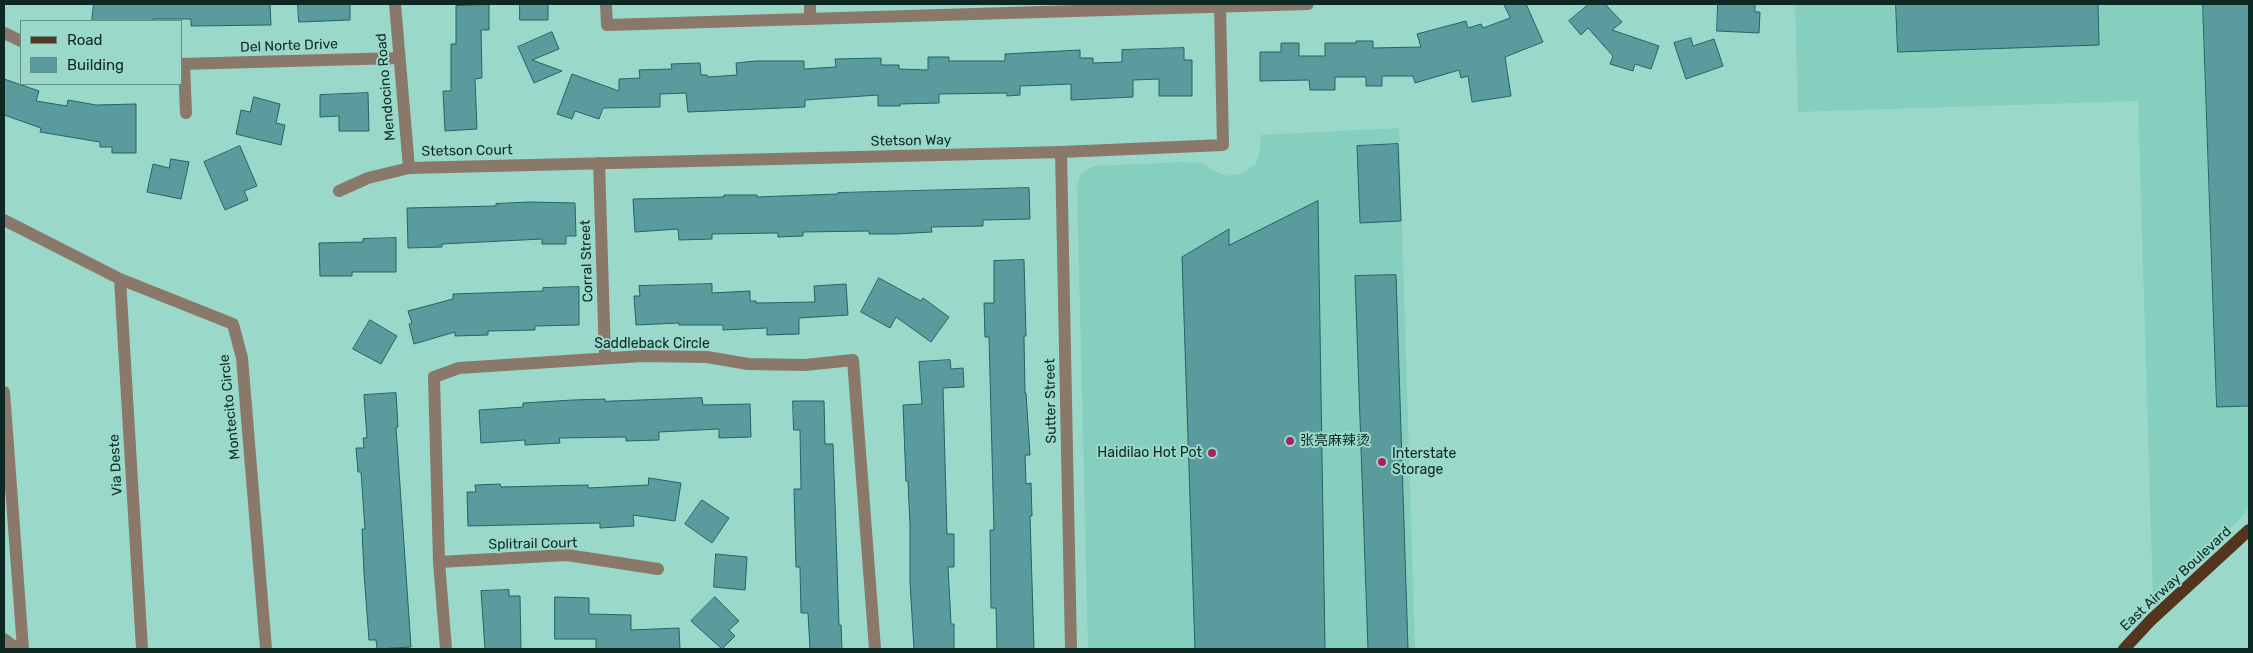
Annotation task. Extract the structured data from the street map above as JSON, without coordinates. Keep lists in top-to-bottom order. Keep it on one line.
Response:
{"streets":{"main road":["East Airway Boulevard"],"street":["Del Norte Drive","Mendocino Road","Stetson Way","Stetson Court","Corral Street","Saddleback Circle","Sutter Street","Montecito Circle","Via Deste","Splitrail Court"]},"crossings":[["Del Norte Drive","Mendocino Road"],["Mendocino Road","Stetson Court"],["Stetson Way","Stetson Court"],["Stetson Way","Corral Street"],["Stetson Way","Sutter Street"],["Stetson Court","Corral Street"],["Corral Street","Saddleback Circle"],["Saddleback Circle","Splitrail Court"],["Montecito Circle","Via Deste"]],"places":["张亮麻辣烫","Haidilao Hot Pot","Interstate Storage"],"legend":["Road","Building"]}
